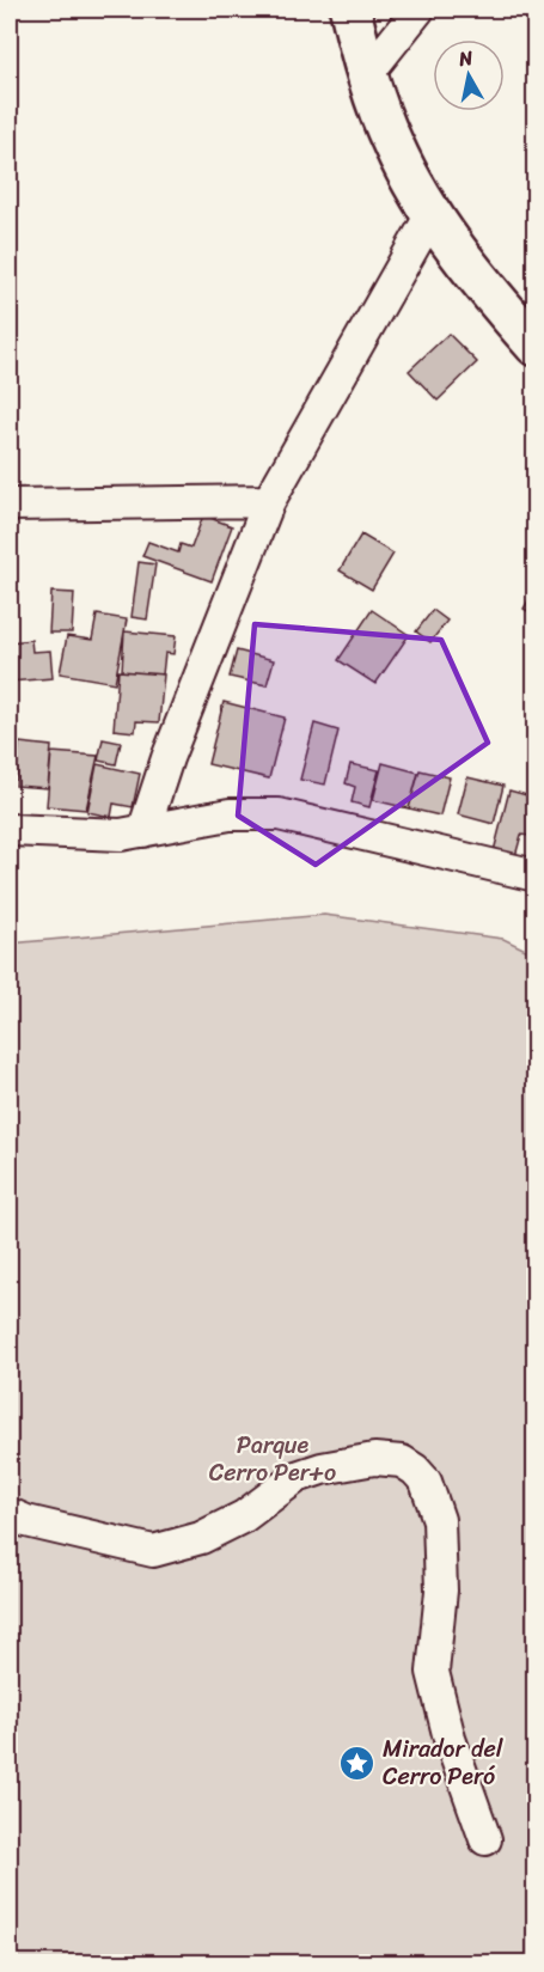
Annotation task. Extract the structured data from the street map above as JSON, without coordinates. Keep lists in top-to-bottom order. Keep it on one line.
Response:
{"parks":["Parque Cerro Per+o"],"places":{"place":["Mirador del Cerro Peró"]},"north":"top"}
